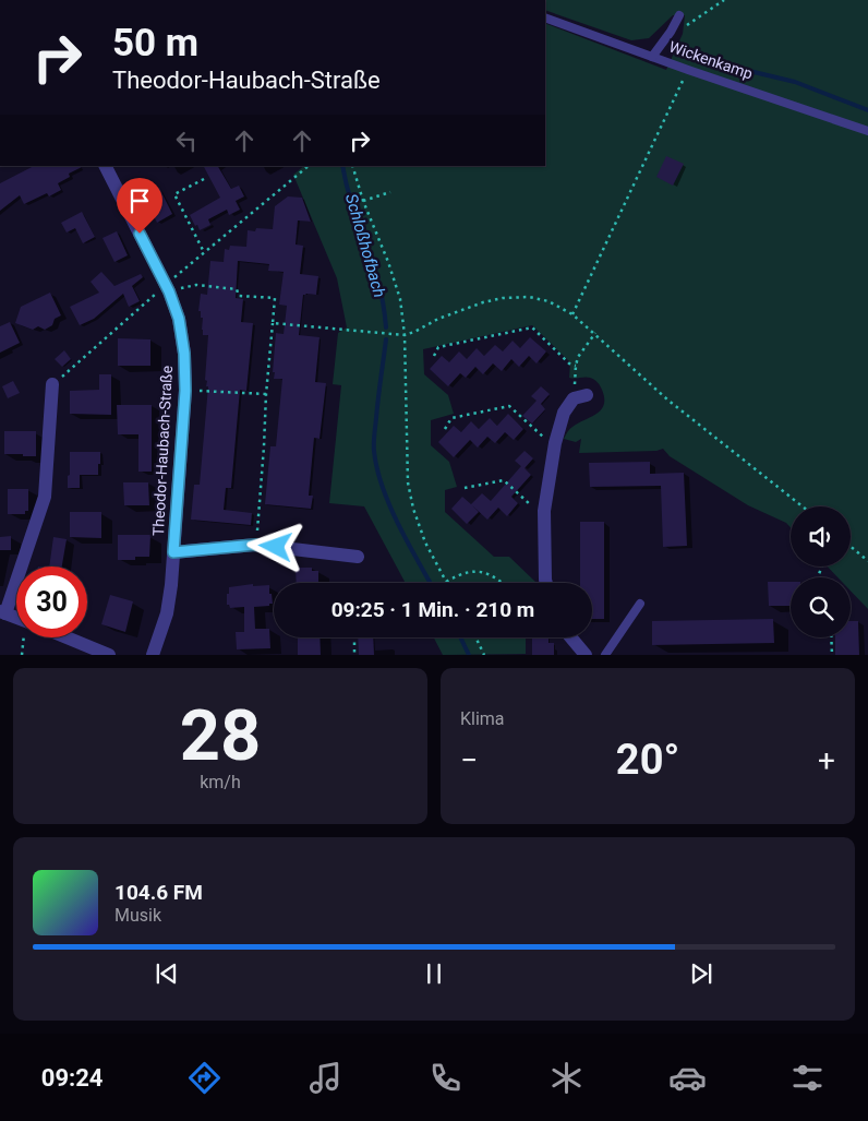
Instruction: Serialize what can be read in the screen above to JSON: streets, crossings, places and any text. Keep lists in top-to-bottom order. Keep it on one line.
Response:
{"streets":{"street":["Theodor-Haubach-Straße"],"lane":["Wickenkamp"]},"water":["Schloßhofbach"],"page":{"turn":["50 m","Theodor-Haubach-Straße"],"limit":"30","trip":"09:25 · 1 Min. · 210 m","tile":[["28","km/h"],"Klima"],"heat":["−","20°","+"],"song":["104.6 FM","Musik"],"tabs":"09:24"}}
